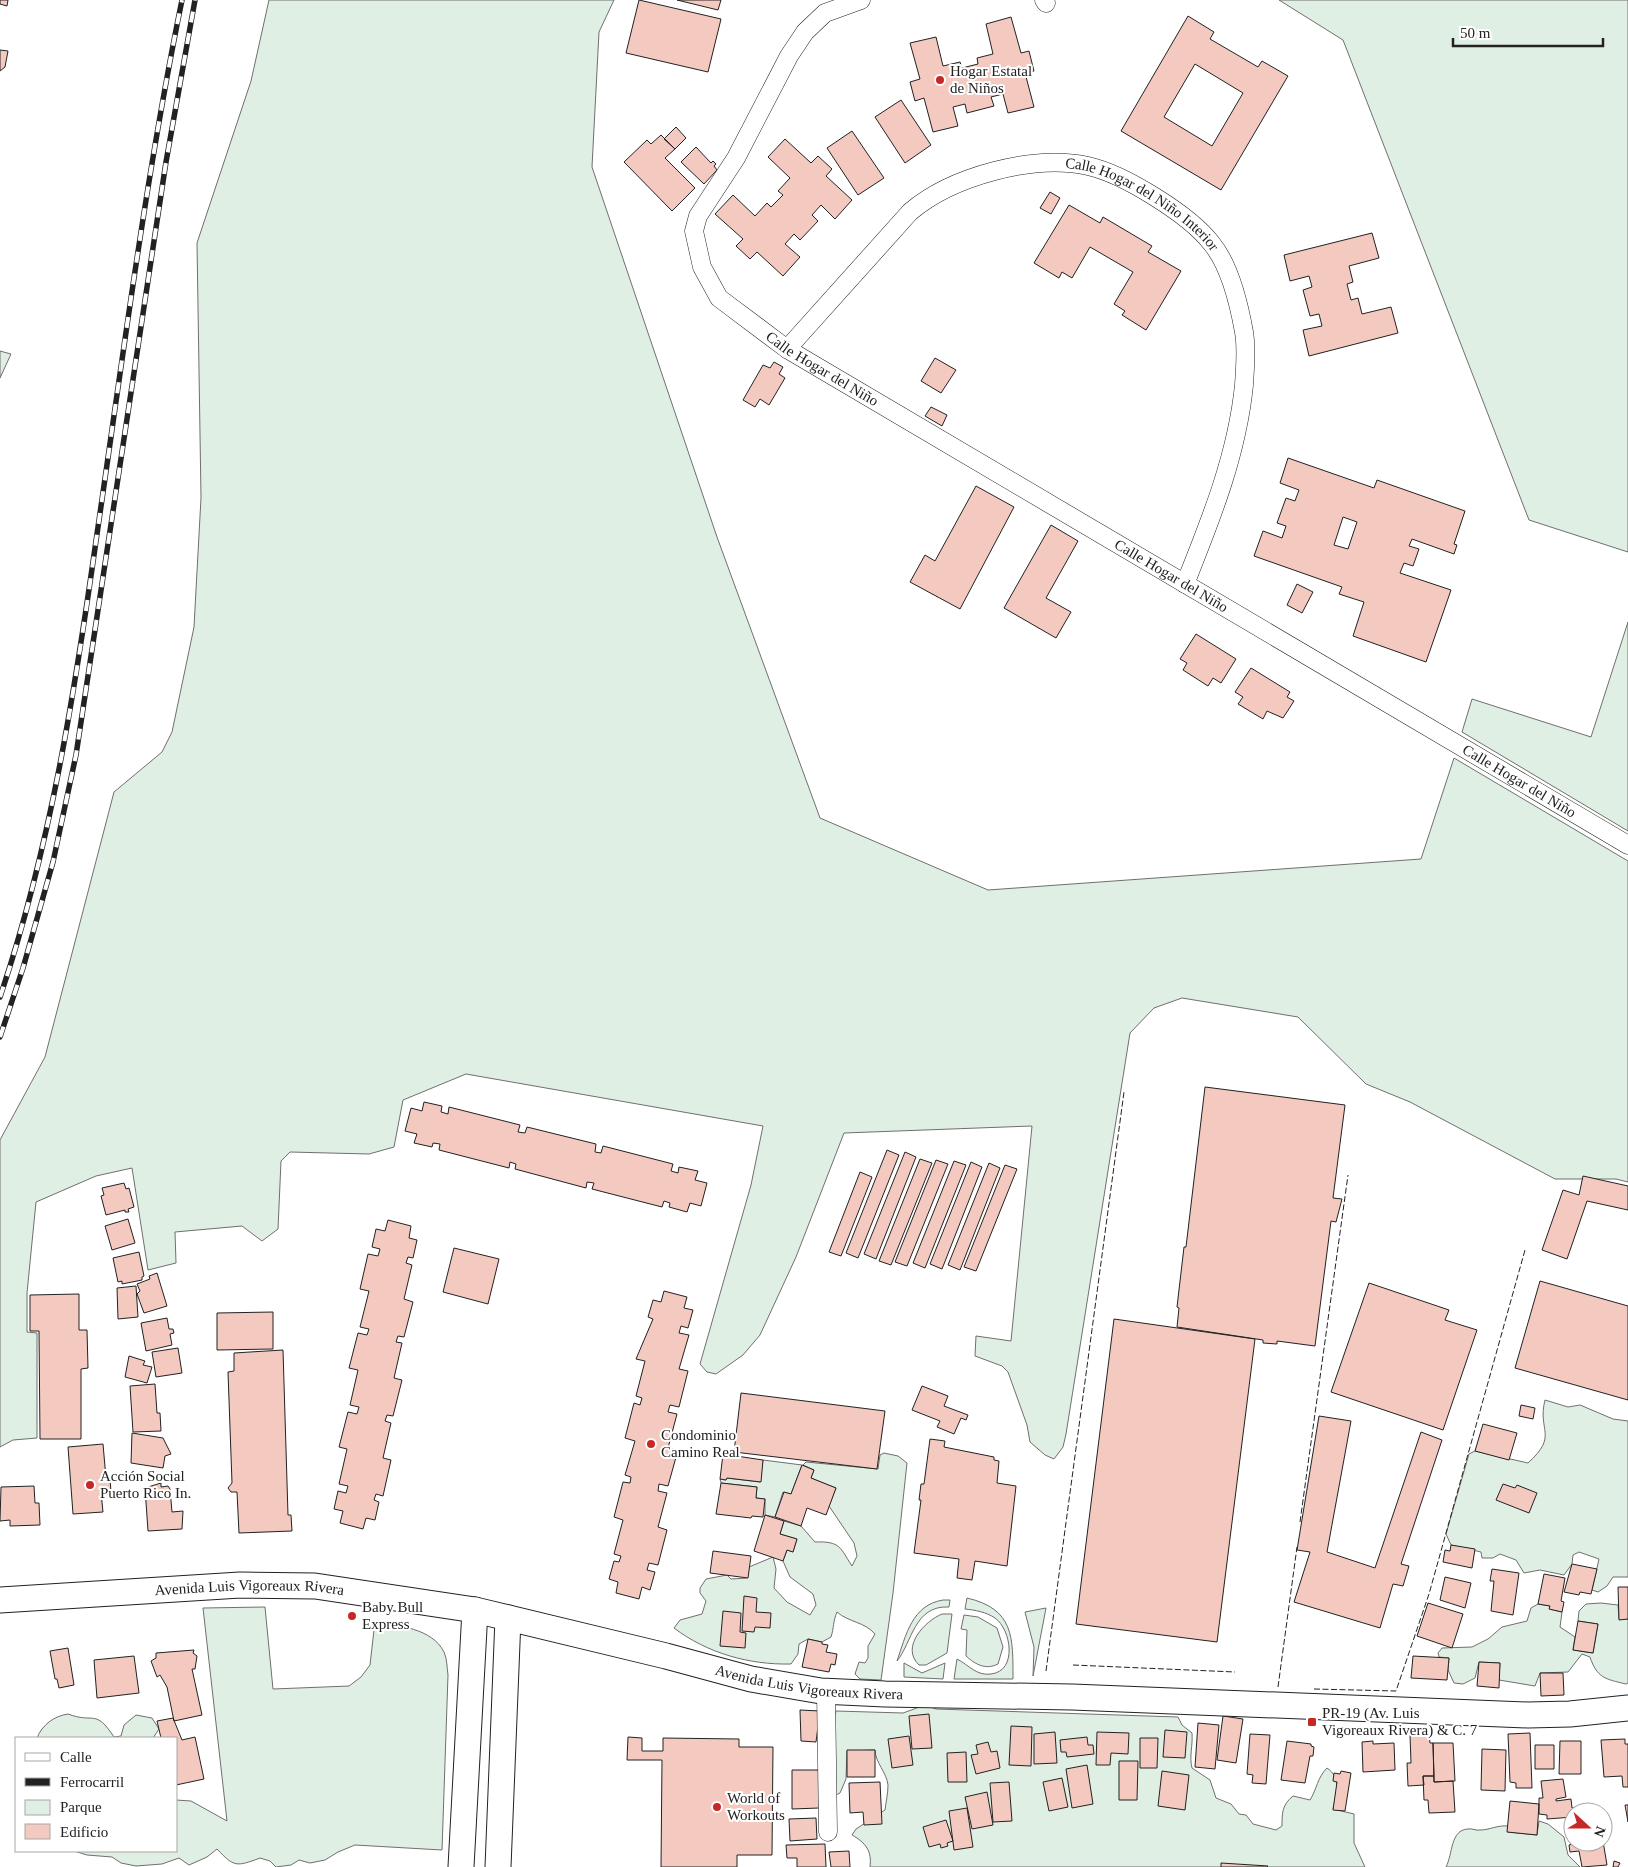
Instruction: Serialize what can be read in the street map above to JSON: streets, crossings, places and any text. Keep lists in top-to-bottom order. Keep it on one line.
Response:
{"streets":{"main road":["Avenida Luis Vigoreaux Rivera"],"street":["Calle Hogar del Niño Interior","Calle Hogar del Niño"]},"crossings":[["Calle Hogar del Niño Interior","Calle Hogar del Niño"]],"places":{"other":["Hogar Estatal de Niños","Condominio Camino Real","Acción Social Puerto Rico In.","Baby Bull Express","World of Workouts"],"transit":["PR-19 (Av. Luis Vigoreaux Rivera) & C. 7"]},"legend":["Calle","Ferrocarril","Parque","Edificio"],"scale_bar":"50 m","north":"right"}
